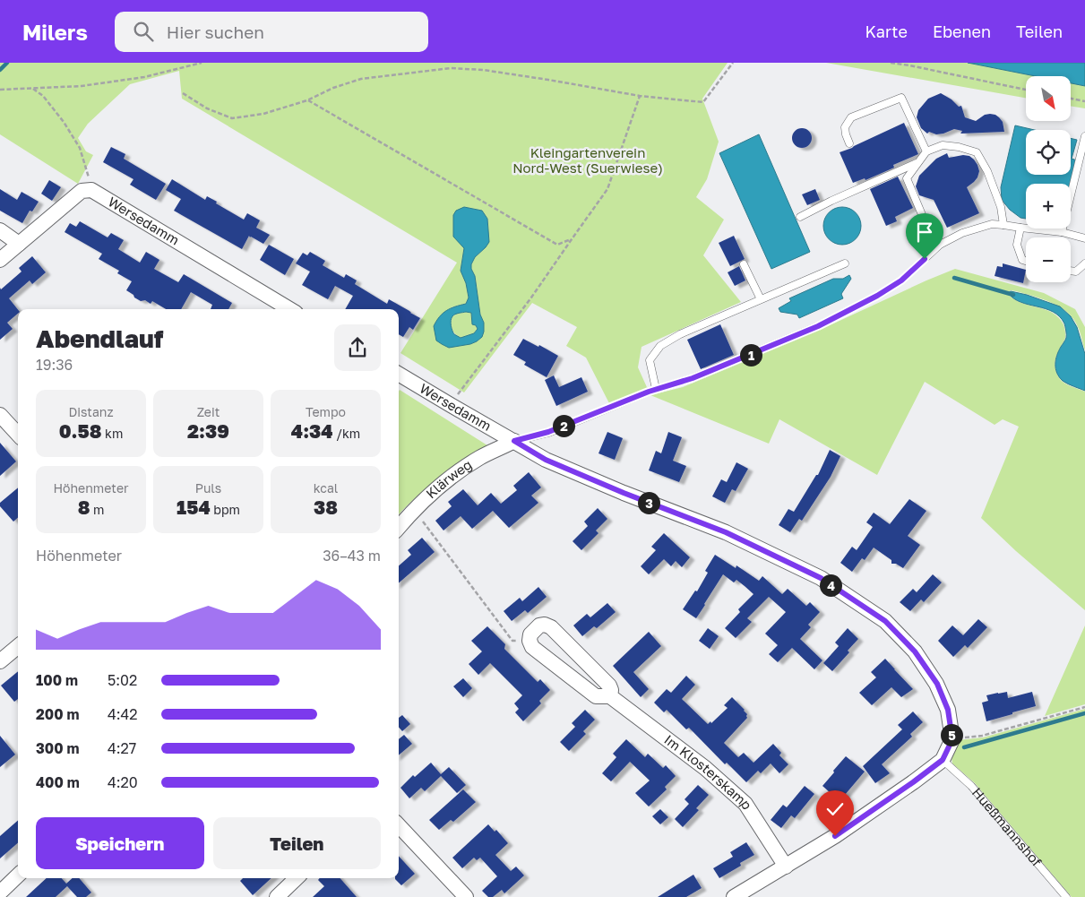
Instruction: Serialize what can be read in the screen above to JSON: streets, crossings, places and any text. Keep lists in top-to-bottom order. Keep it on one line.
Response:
{"streets":{"street":["Wersedamm","Klärweg","Im Klosterskamp"],"lane":["Hueßmannshof"]},"crossings":[["Wersedamm","Klärweg"]],"parks":["Kleingartenverein Nord-West (Suerwiese)"],"north":"bottom right","page":{"header":"Milers","search":"Hier suchen","nav":["Karte","Ebenen","Teilen"],"map_buttons":["+","−"],"heading":["Abendlauf","19:36"],"pins":["1","2","3","4","5"],"stats":[["Distanz","0.58 km"],["Zeit","2:39"],["Tempo","4:34 /km"],["Höhenmeter","8 m"],["Puls","154 bpm"],["kcal","38"]],"chart":["Höhenmeter","36–43 m"],"list":[{"name":"100 m","note":"5:02"},{"name":"200 m","note":"4:42"},{"name":"300 m","note":"4:27"},{"name":"400 m","note":"4:20"}],"buttons":["Speichern","Teilen"]}}
